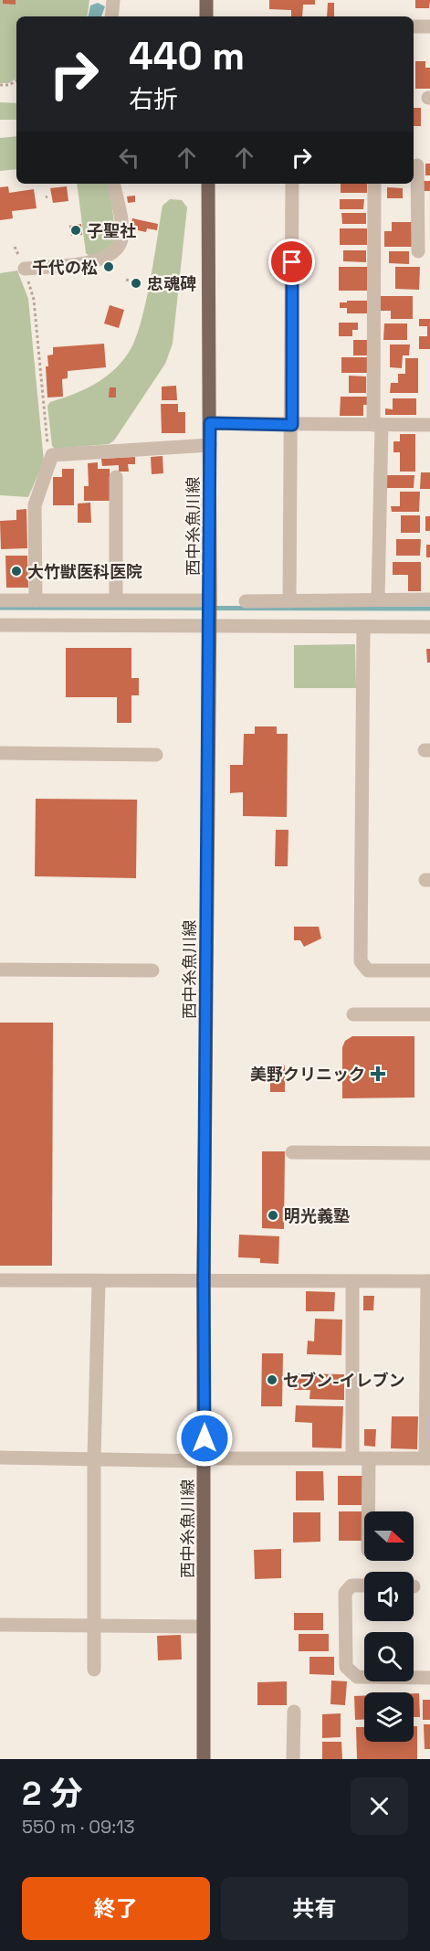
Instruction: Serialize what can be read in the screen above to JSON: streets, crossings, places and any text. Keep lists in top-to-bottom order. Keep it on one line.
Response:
{"streets":{"main road":["西中糸魚川線"]},"places":{"other":["子聖社","千代の松","忠魂碑","大竹獣医科医院","明光義塾","セブン-イレブン"],"health":["美野クリニック"]},"north":"right","page":{"turn":["440 m","右折"],"heading":["2 分","550 m · 09:13"],"buttons":["終了","共有"]}}
